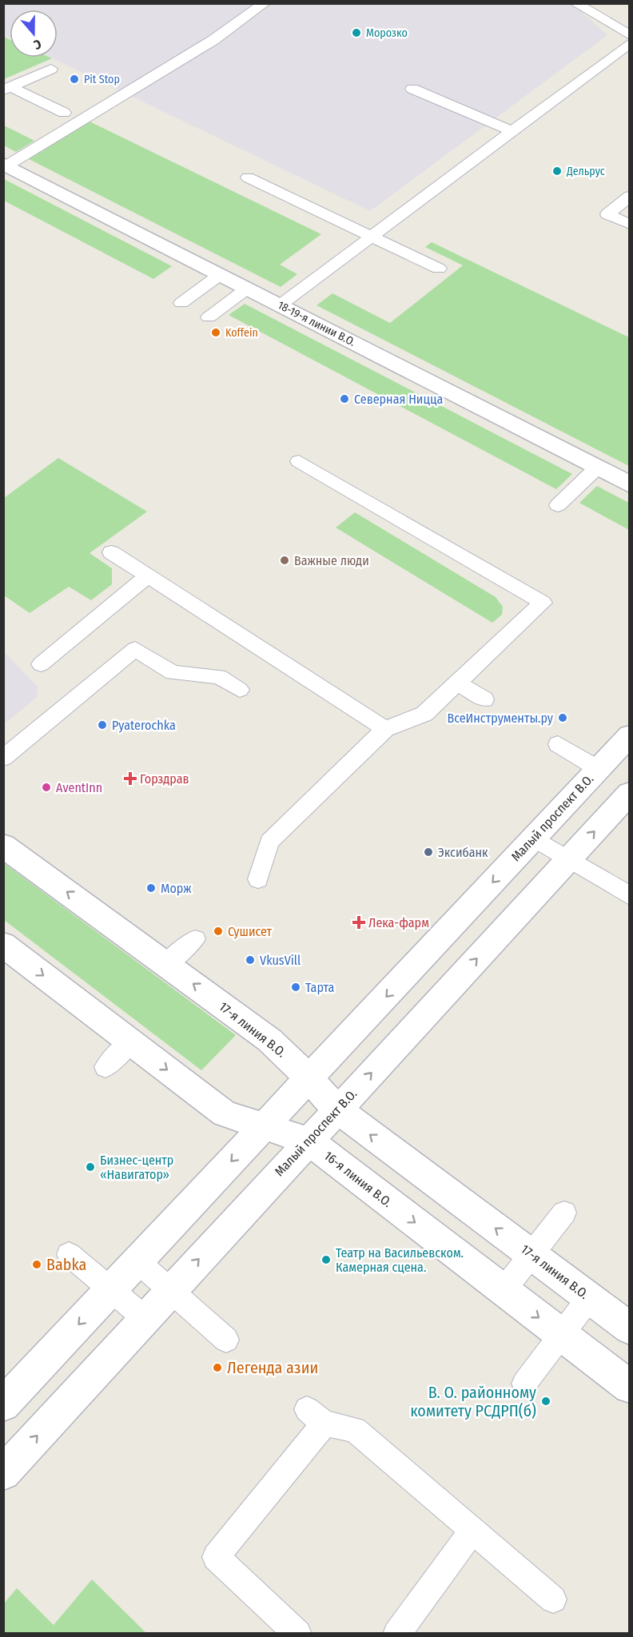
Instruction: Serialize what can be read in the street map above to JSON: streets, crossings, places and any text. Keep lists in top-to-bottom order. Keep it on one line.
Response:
{"streets":{"main road":["18-19-я линии В.О.","Малый проспект В.О.","17-я линия В.О.","16-я линия В.О."]},"crossings":[["Малый проспект В.О.","17-я линия В.О."],["Малый проспект В.О.","16-я линия В.О."]],"one_way":["17-я линия В.О.","16-я линия В.О."],"places":{"other":["Морозко","Pit Stop","Дельрус","Koffein","Северная Ницца","Важные люди","ВсеИнструменты.ру","Pyaterochka","AventInn","Эксибанк","Морж","Сушисет","VkusVill","Тарта","Бизнес-центр «Навигатор»","Театр на Васильевском. Камерная сцена.","Babka","Легенда азии","В. О. районному комитету РСДРП(б)"],"health":["Горздрав","Лека-фарм"]},"north":"bottom"}
